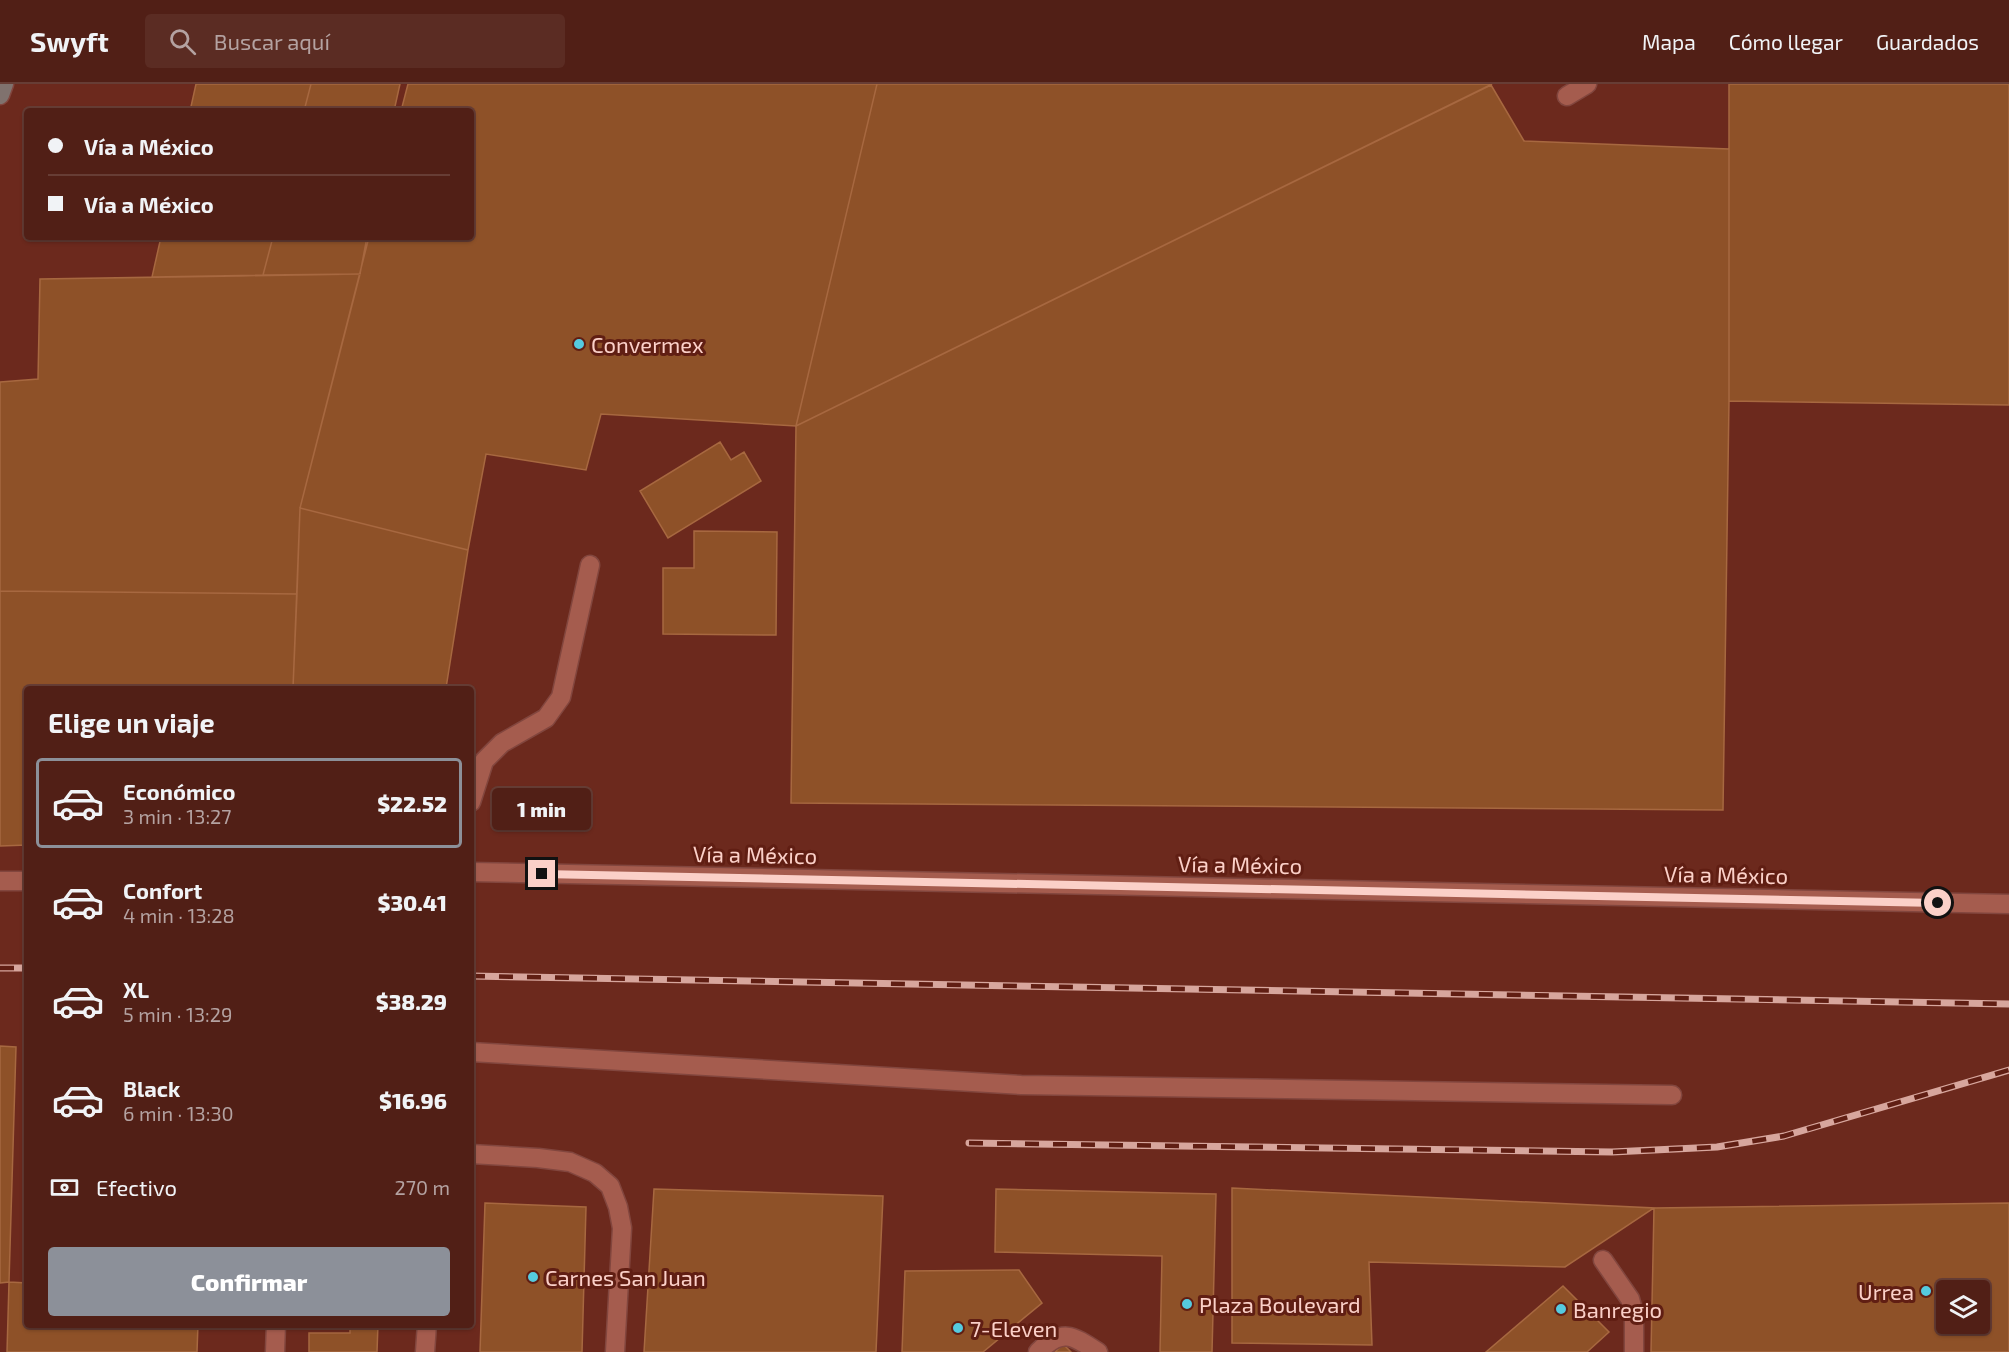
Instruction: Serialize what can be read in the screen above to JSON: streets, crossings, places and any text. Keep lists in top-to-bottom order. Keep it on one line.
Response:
{"streets":{"street":["Vía a México"]},"places":["Convermex","Carnes San Juan","Urrea","Plaza Boulevard","Banregio","7-Eleven"],"page":{"header":"Swyft","search":"Buscar aquí","nav":["Mapa","Cómo llegar","Guardados"],"banner":["Vía a México","Vía a México"],"heading":"Elige un viaje","list":[{"name":"Económico","note":"3 min · 13:27","value":"$22.52"},{"name":"Confort","note":"4 min · 13:28","value":"$30.41"},{"name":"XL","note":"5 min · 13:29","value":"$38.29"},{"name":"Black","note":"6 min · 13:30","value":"$16.96"}],"bubble":"1 min","pay":["Efectivo","270 m"],"buttons":"Confirmar"}}
